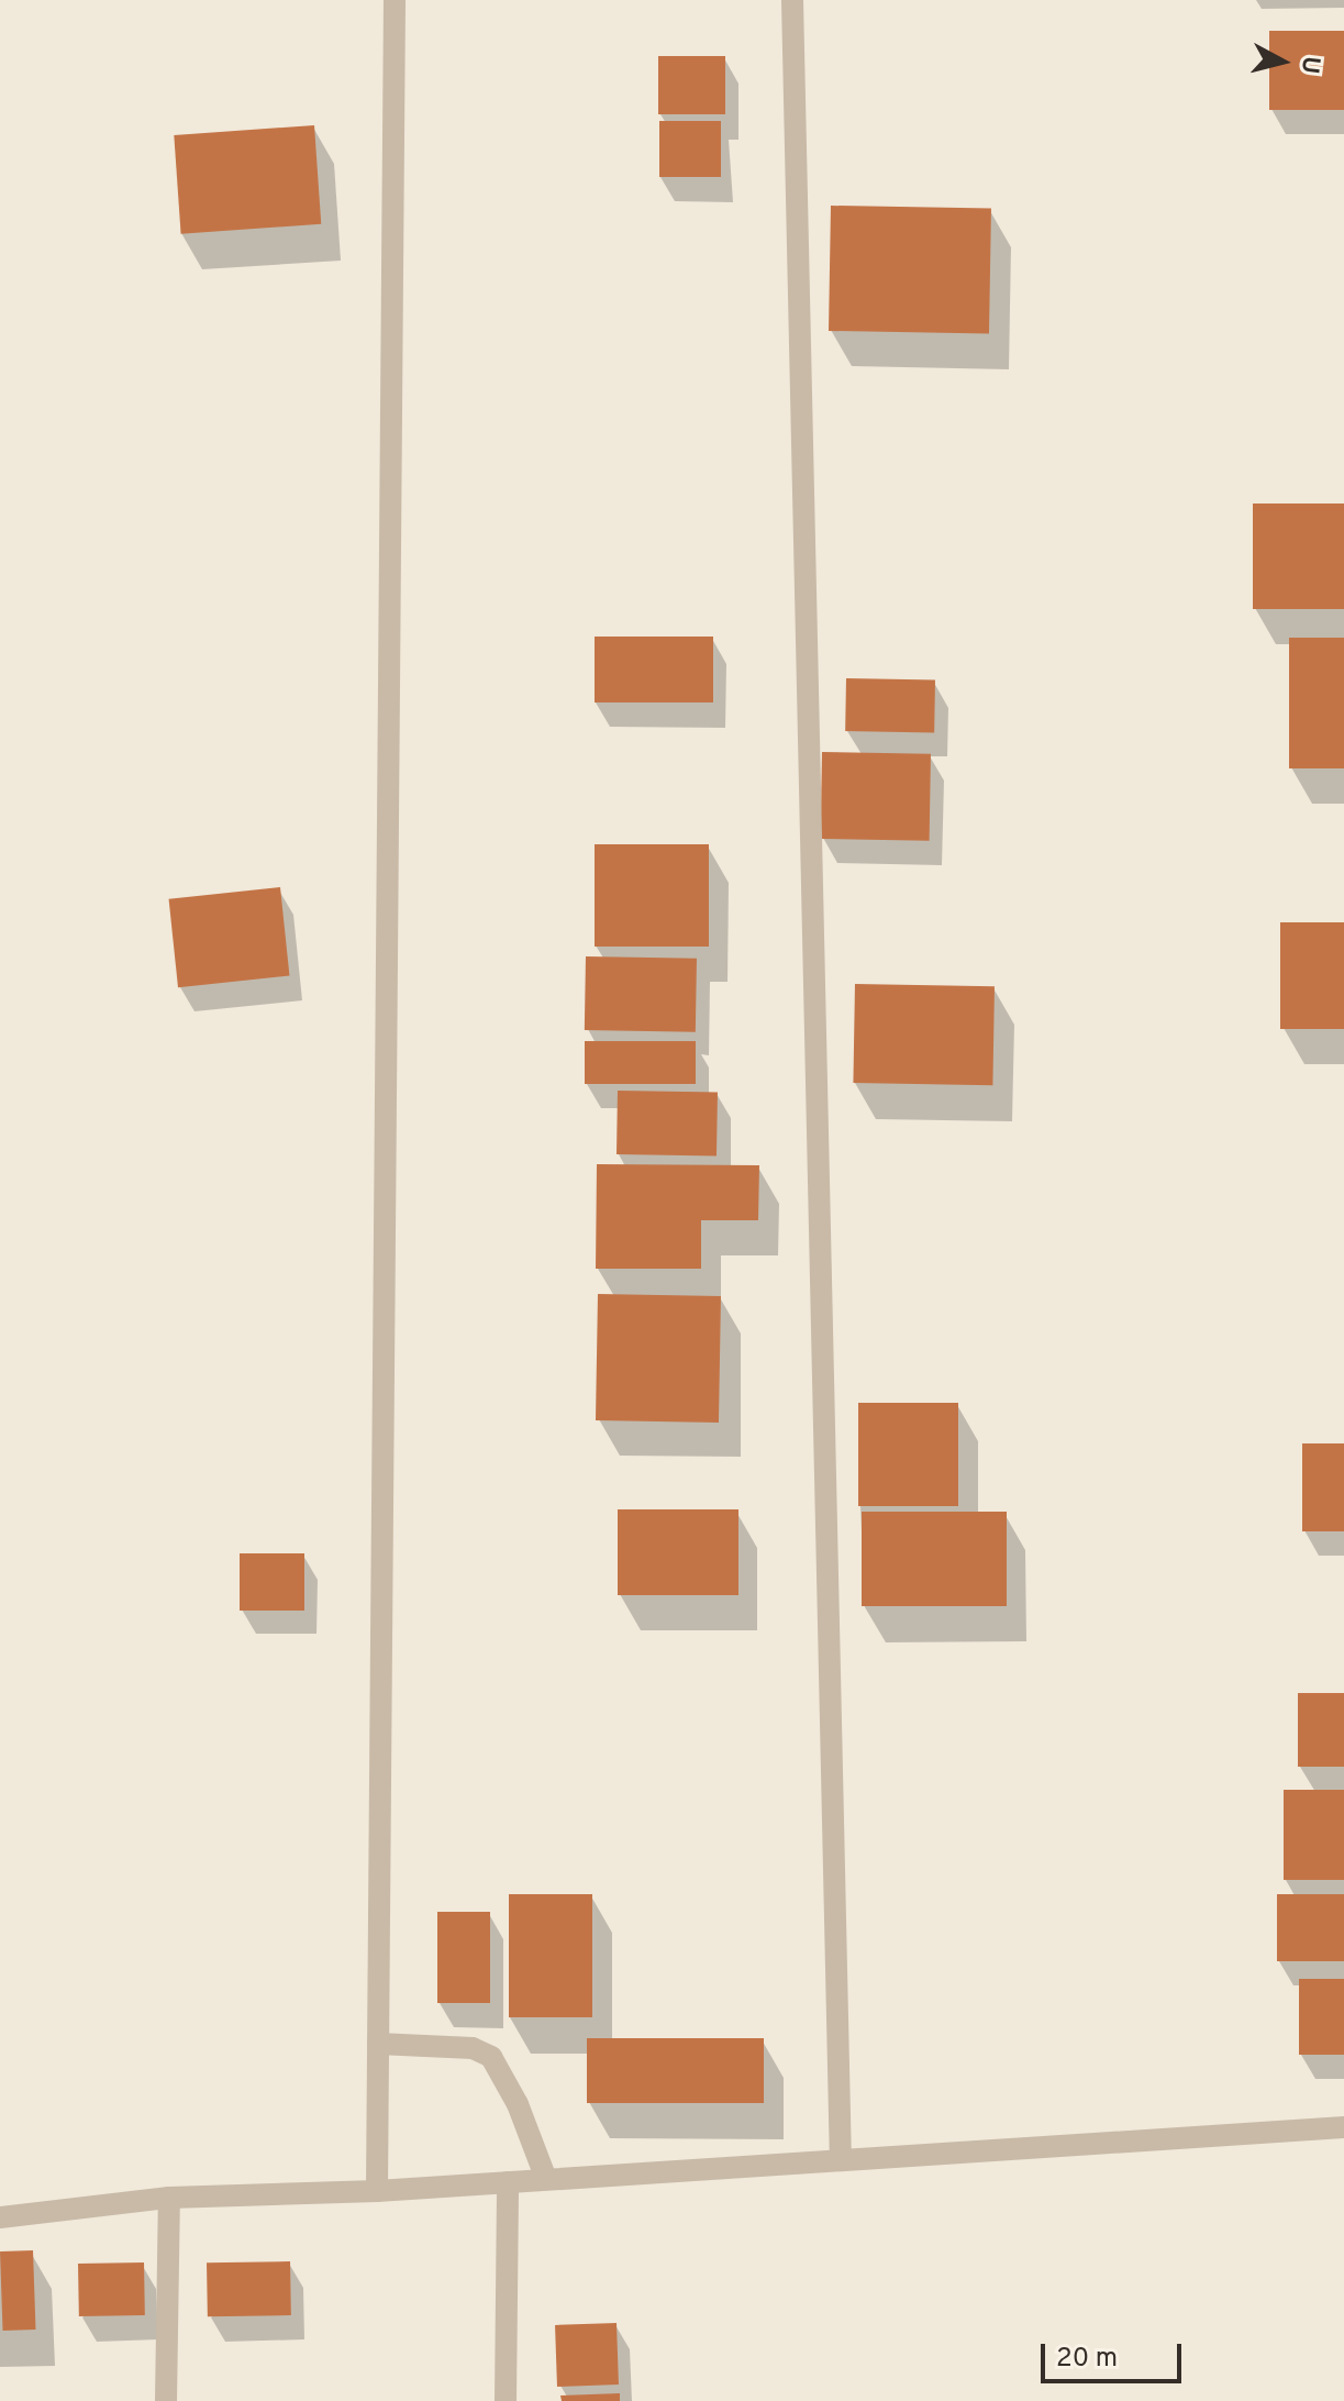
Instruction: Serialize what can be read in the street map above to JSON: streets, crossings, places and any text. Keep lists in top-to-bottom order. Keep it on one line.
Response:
{"scale_bar":"20 m","north":"right"}
